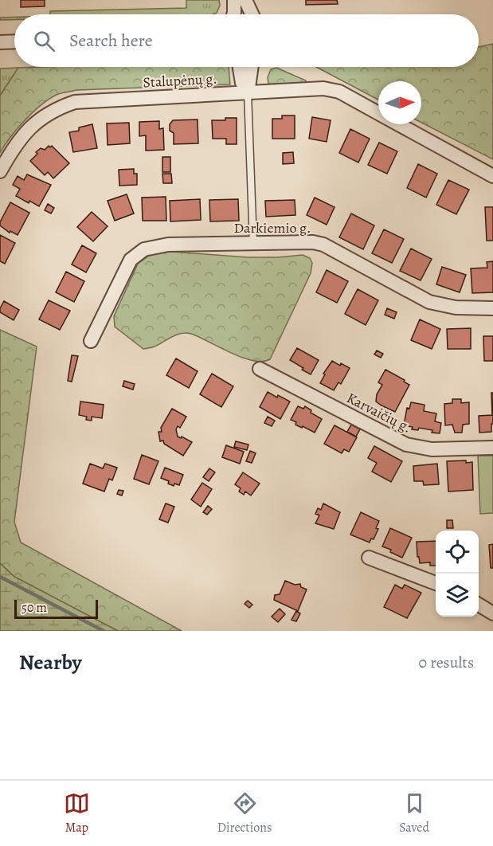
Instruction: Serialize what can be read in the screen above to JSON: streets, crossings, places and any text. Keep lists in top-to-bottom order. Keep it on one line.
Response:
{"streets":{"street":["Stalupėnų g.","Darkiemio g.","Karvaičių g."]},"scale_bar":"50 m","north":"right","page":{"search":"Search here","scale":"50 m","heading":["Nearby","0 results"],"nav":["Map","Directions","Saved"]}}
